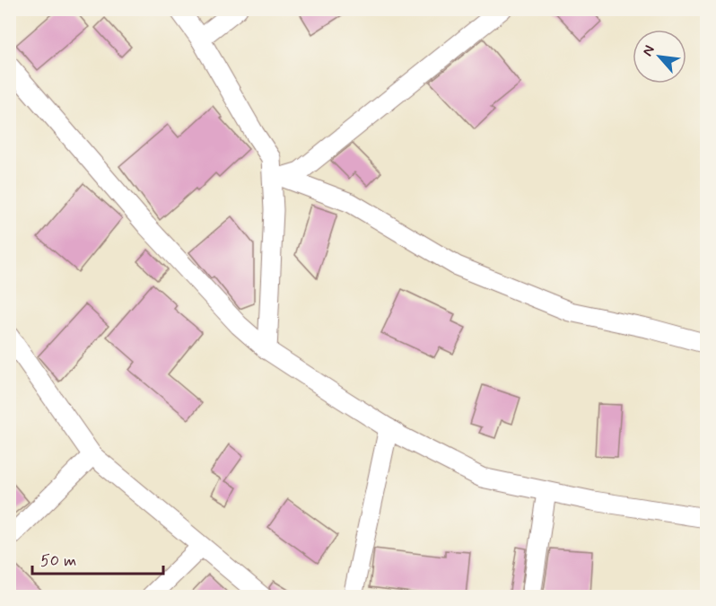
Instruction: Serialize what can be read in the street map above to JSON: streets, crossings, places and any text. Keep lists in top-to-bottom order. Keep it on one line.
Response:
{"scale_bar":"50 m","north":"top left"}
